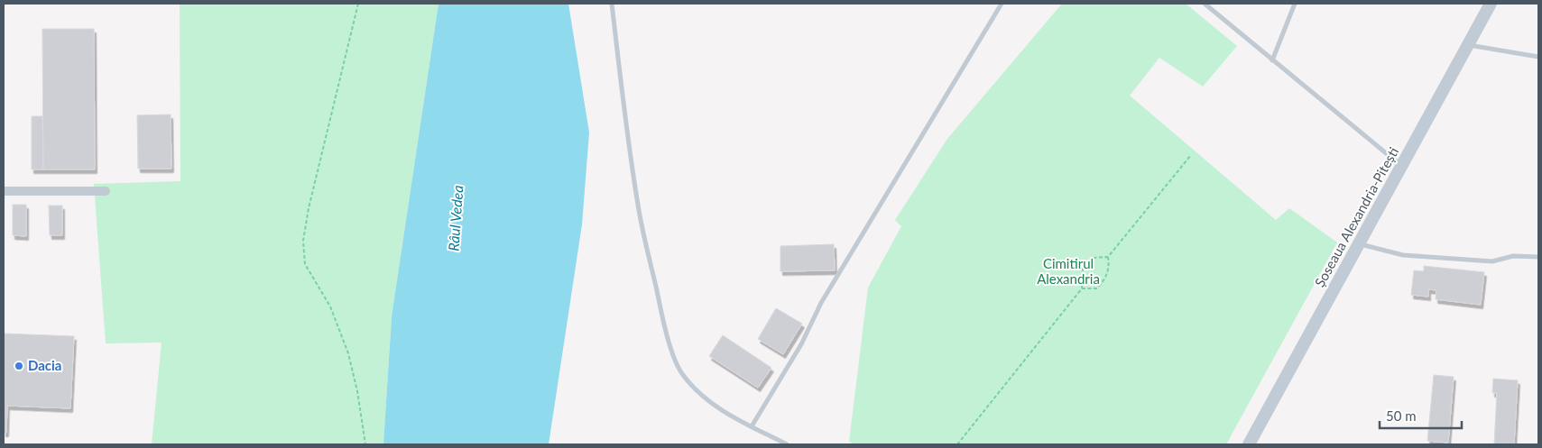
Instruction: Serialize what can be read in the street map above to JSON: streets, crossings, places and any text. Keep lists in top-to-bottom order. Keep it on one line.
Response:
{"streets":{"main road":["Șoseaua Alexandria-Pitești"]},"water":["Râul Vedea"],"parks":["Cimitirul Alexandria"],"places":["Dacia"],"scale_bar":"50 m"}
